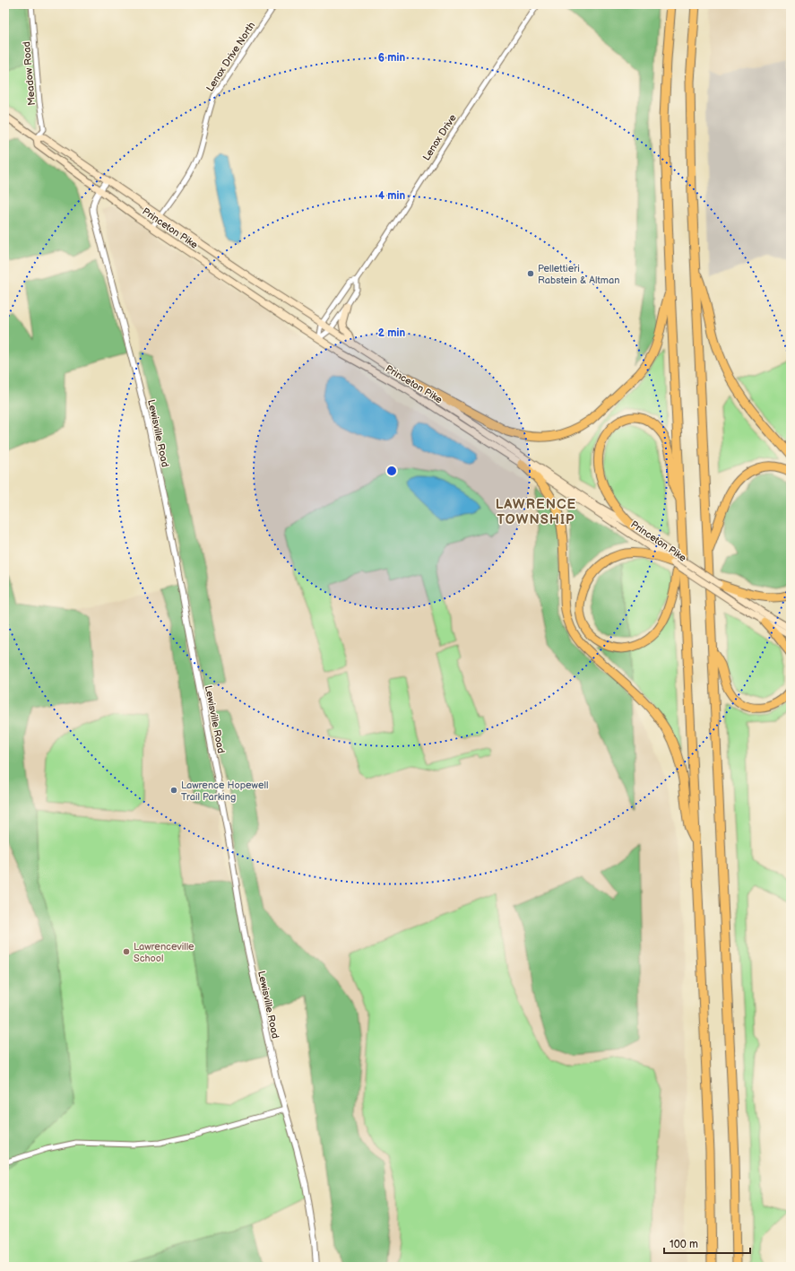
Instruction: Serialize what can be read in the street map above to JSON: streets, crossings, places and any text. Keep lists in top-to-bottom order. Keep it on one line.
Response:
{"streets":{"main road":["Princeton Pike"],"street":["Lenox Drive North","Meadow Road","Lenox Drive","Lewisville Road"]},"crossings":[["Lenox Drive North","Princeton Pike"],["Meadow Road","Princeton Pike"],["Lenox Drive","Princeton Pike"],["Princeton Pike","Lewisville Road"]],"districts":["LAWRENCE TOWNSHIP"],"places":["Pellettieri Rabstein & Altman","Lawrence Hopewell Trail Parking","Lawrenceville School"],"scale_bar":"100 m","rings":["6 min","4 min","2 min"]}
